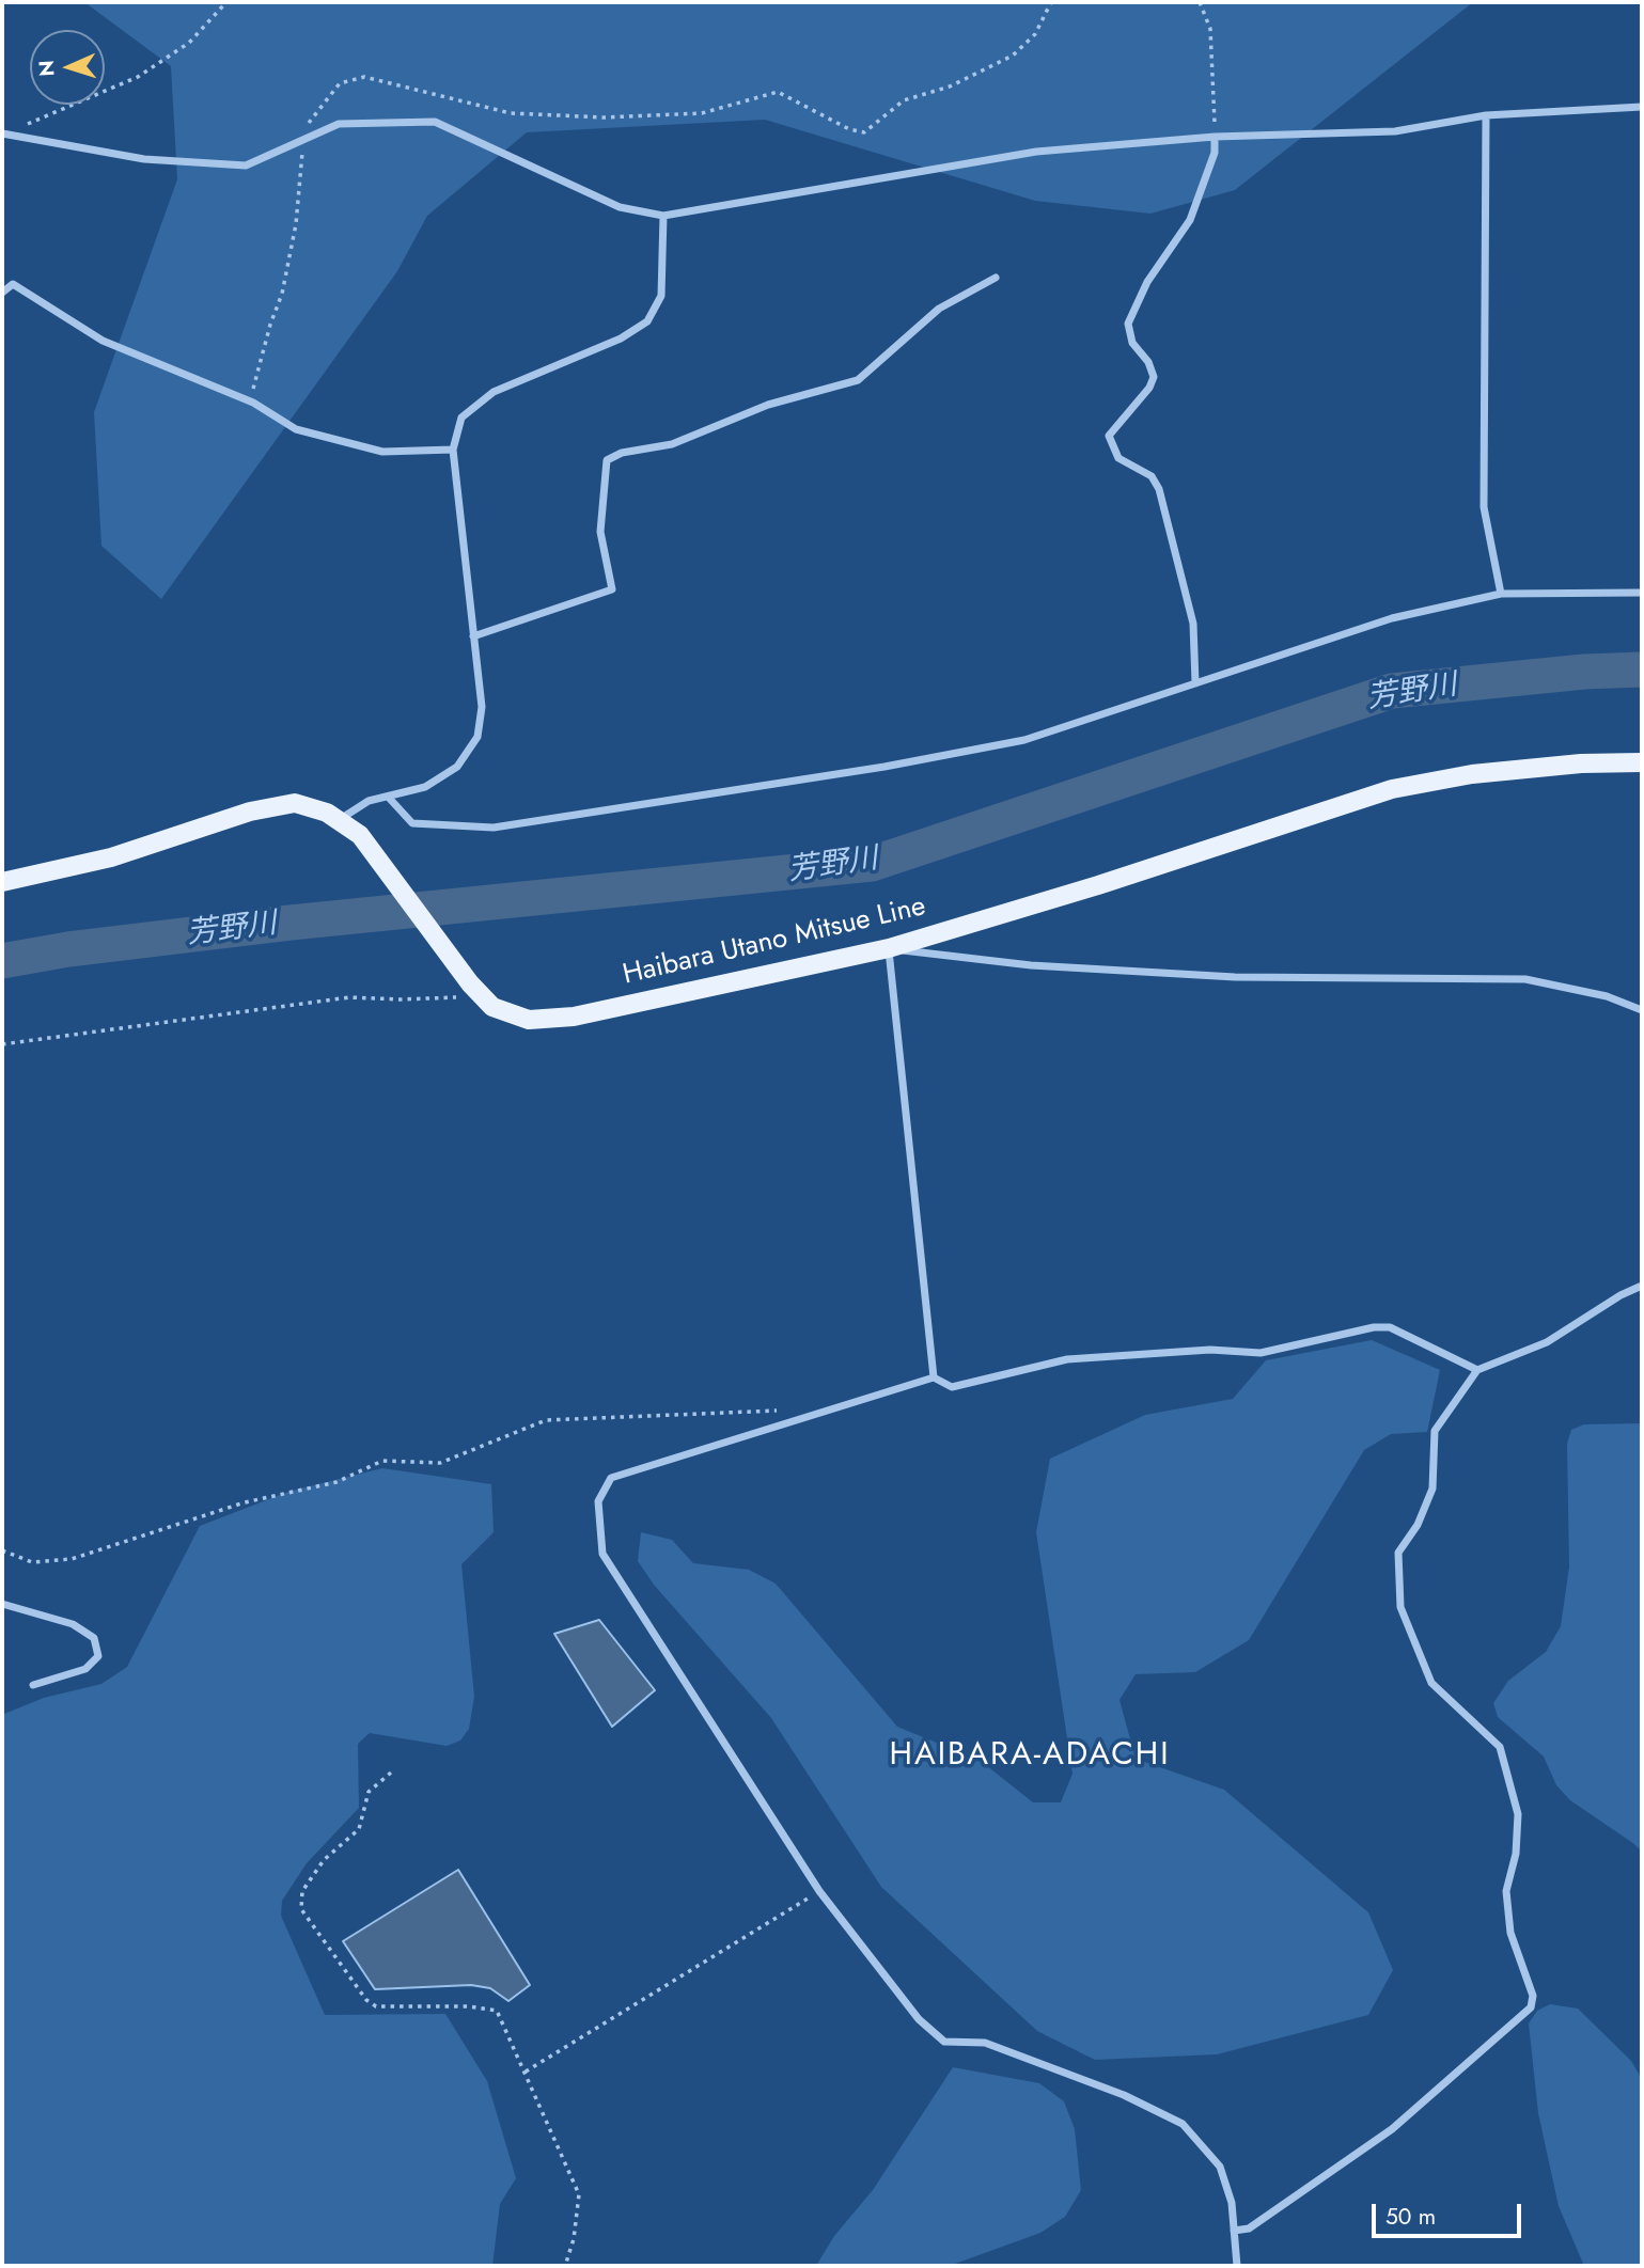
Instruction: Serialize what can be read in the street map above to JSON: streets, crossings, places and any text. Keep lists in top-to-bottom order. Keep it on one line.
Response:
{"streets":{"main road":["Haibara Utano Mitsue Line"]},"districts":["HAIBARA-ADACHI"],"water":["芳野川"],"scale_bar":"50 m","north":"left"}
